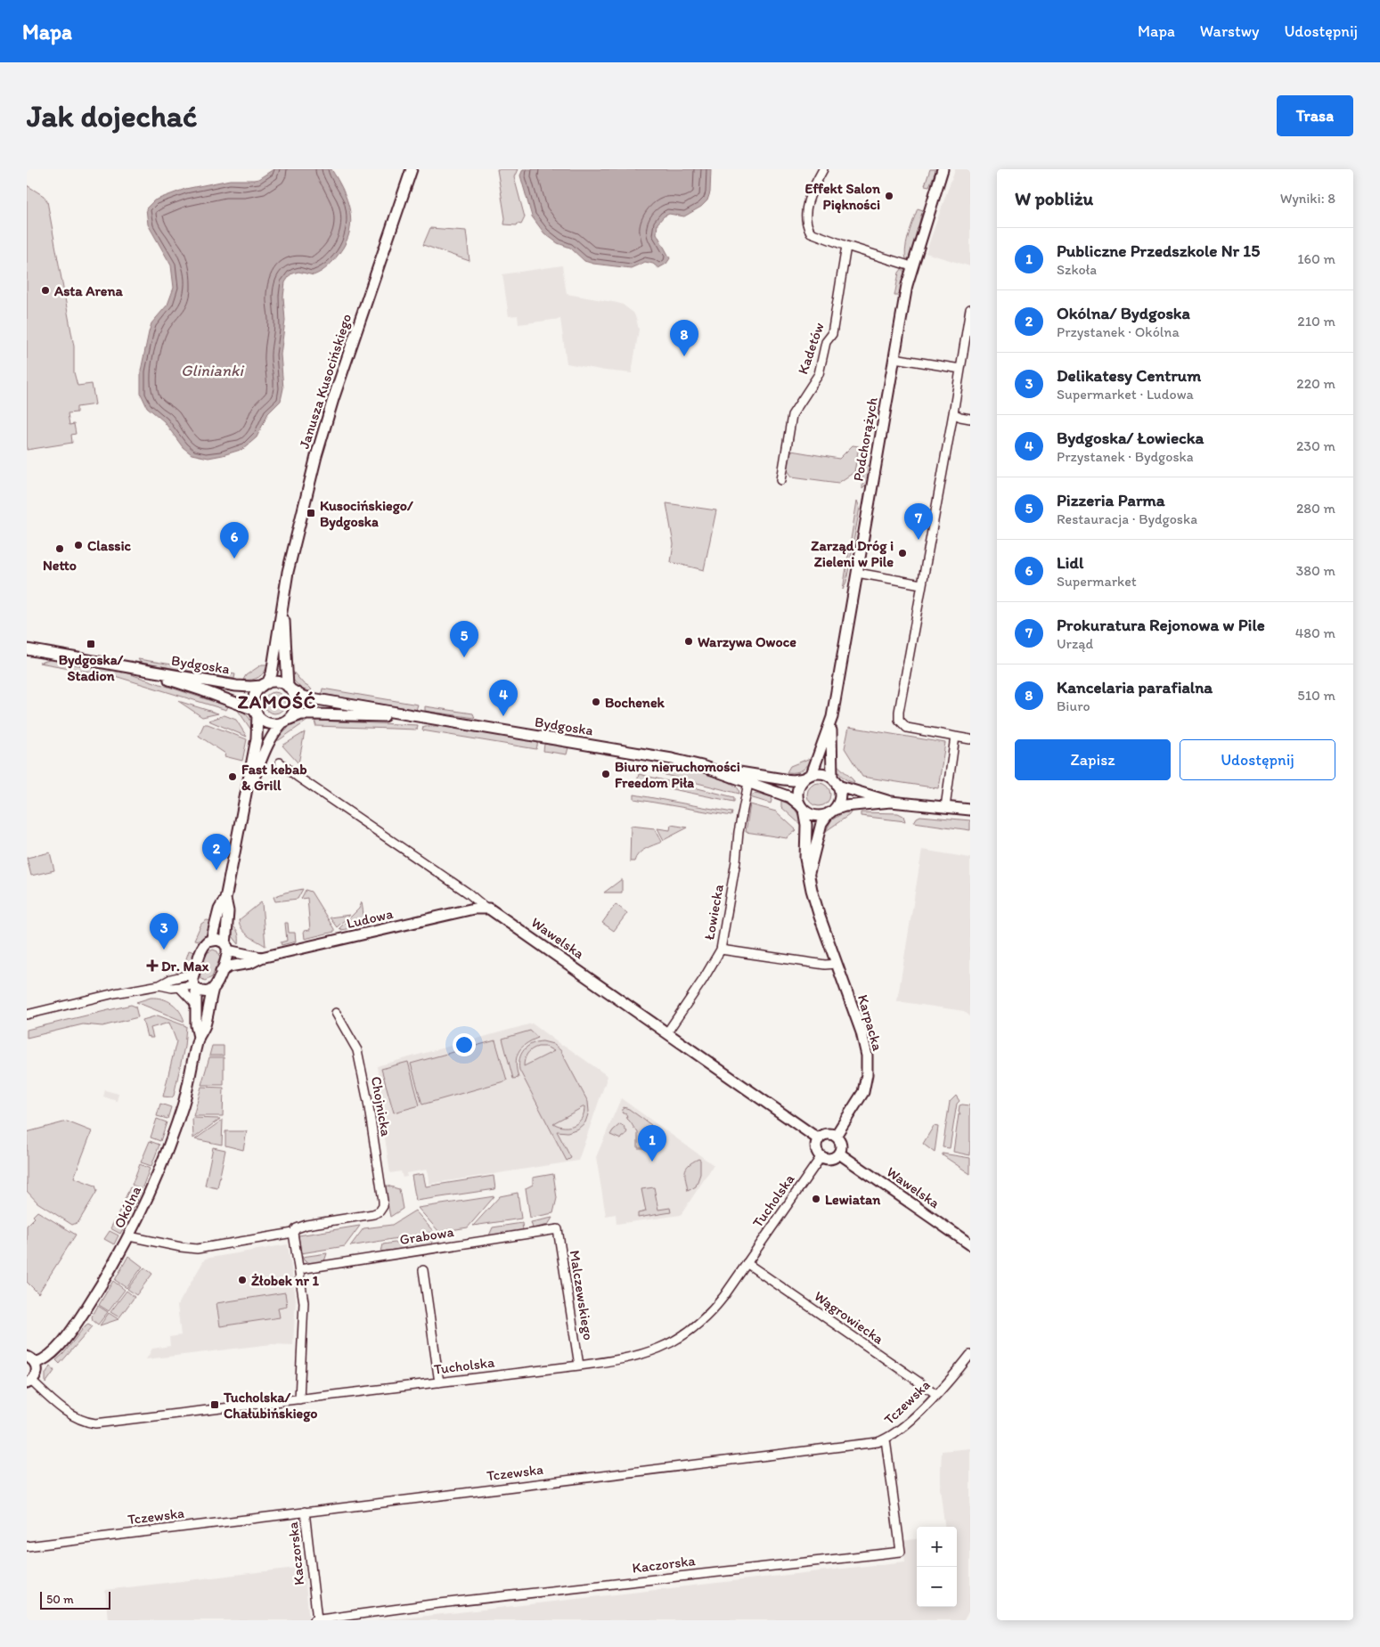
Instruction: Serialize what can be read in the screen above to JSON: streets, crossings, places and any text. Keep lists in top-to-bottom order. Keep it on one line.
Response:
{"streets":{"street":["Kadetów","Janusza Kusocińskiego","Podchorążych","Bydgoska","Łowiecka","Ludowa","Wawelska","Karpacka","Chojnicka","Tucholska","Okólna","Grabowa","Malczewskiego","Wągrowiecka","Tczewska","Kaczorska"]},"crossings":[["Janusza Kusocińskiego","Bydgoska"],["Podchorążych","Bydgoska"],["Podchorążych","Karpacka"],["Bydgoska","Łowiecka"],["Bydgoska","Karpacka"],["Łowiecka","Wawelska"],["Ludowa","Wawelska"],["Ludowa","Okólna"],["Wawelska","Karpacka"],["Wawelska","Tucholska"],["Karpacka","Tucholska"],["Tucholska","Malczewskiego"],["Tucholska","Wągrowiecka"],["Grabowa","Malczewskiego"],["Wągrowiecka","Tczewska"],["Tczewska","Kaczorska"]],"districts":["ZAMOŚĆ"],"water":["Glinianki"],"places":{"other":["Effekt Salon Piękności","Asta Arena","Classic","Netto","Zarząd Dróg i Zieleni w Pile","Warzywa Owoce","Bochenek","Biuro nieruchomości Freedom Piła","Fast kebab & Grill","Lewiatan","Żłobek nr 1"],"transit":["Kusocińskiego/ Bydgoska","Bydgoska/ Stadion","Tucholska/ Chałubińskiego"],"health":["Dr. Max"]},"scale_bar":"50 m","page":{"header":"Mapa","nav":["Mapa","Warstwy","Udostępnij"],"buttons":["Trasa",["Zapisz","Udostępnij"]],"title":"Jak dojechać","heading":["W pobliżu","Wyniki: 8"],"list":[{"mark":"1","name":"Publiczne Przedszkole Nr 15","note":"Szkoła","value":"160 m"},{"mark":"2","name":"Okólna/ Bydgoska","note":"Przystanek · Okólna","value":"210 m"},{"mark":"3","name":"Delikatesy Centrum","note":"Supermarket · Ludowa","value":"220 m"},{"mark":"4","name":"Bydgoska/ Łowiecka","note":"Przystanek · Bydgoska","value":"230 m"},{"mark":"5","name":"Pizzeria Parma","note":"Restauracja · Bydgoska","value":"280 m"},{"mark":"6","name":"Lidl","note":"Supermarket","value":"380 m"},{"mark":"7","name":"Prokuratura Rejonowa w Pile","note":"Urząd","value":"480 m"},{"mark":"8","name":"Kancelaria parafialna","note":"Biuro","value":"510 m"}],"pins":["8","7","6","5","4","2","3","1"],"map_buttons":["+","−"],"scale":"50 m"}}
